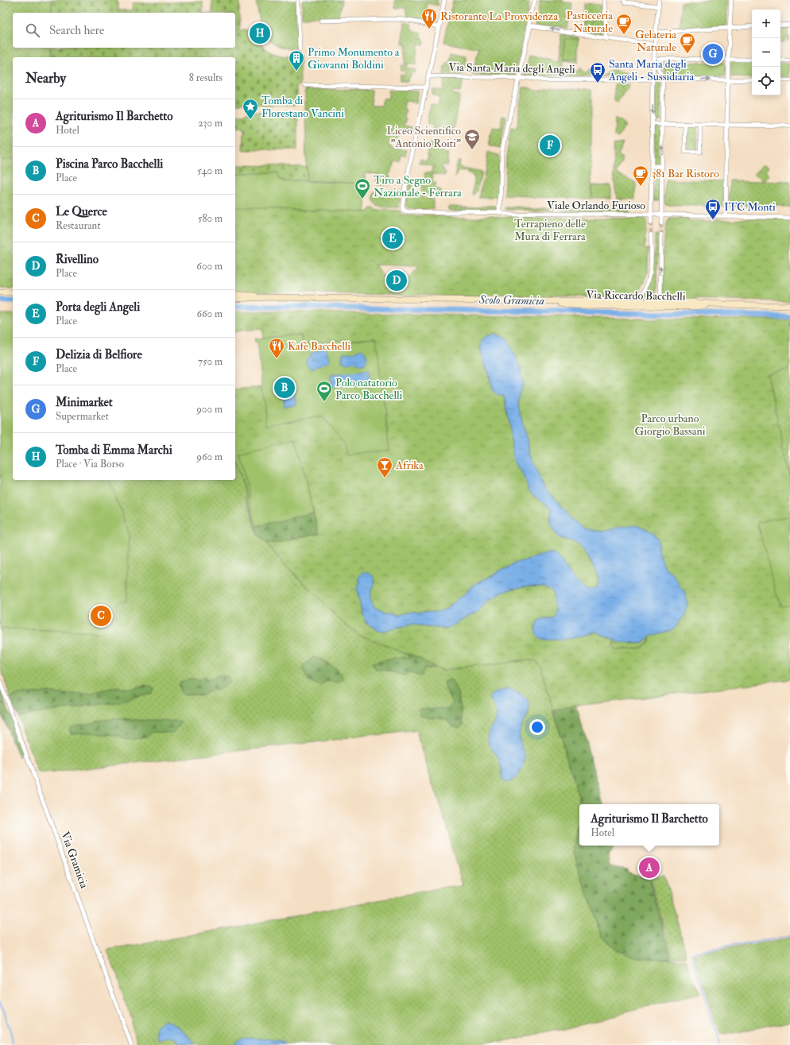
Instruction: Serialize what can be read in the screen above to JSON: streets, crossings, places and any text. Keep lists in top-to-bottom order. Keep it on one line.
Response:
{"streets":{"main road":["Via Riccardo Bacchelli"],"street":["Via Santa Maria degli Angeli","Viale Orlando Furioso","Via Gramicia"]},"water":["Scolo Gramicia"],"parks":["Terrapieno delle Mura di Ferrara","Parco urbano Giorgio Bassani"],"places":{"restaurant":["Ristorante La Provvidenza","Kafè Bacchelli"],"cafe":["Pasticceria Naturale","Gelateria Naturale","381 Bar Ristoro"],"building":["Primo Monumento a Giovanni Boldini"],"bus stop":["Santa Maria degli Angeli - Sussidiaria","ITC Monti"],"place":["Tomba di Florestano Vancini"],"school or university":["Liceo Scientifico \"Antonio Roiti\""],"sports":["Tiro a Segno Nazionale - Ferrara","Polo natatorio Parco Bacchelli"],"bar":["Afrika"]},"page":{"map_buttons":["+","−"],"search":"Search here","pins":["H","G","F","E","D","B","C","A"],"heading":["Nearby","8 results"],"list":[{"mark":"A","name":"Agriturismo Il Barchetto","note":"Hotel","value":"230 m"},{"mark":"B","name":"Piscina Parco Bacchelli","note":"Place","value":"540 m"},{"mark":"C","name":"Le Querce","note":"Restaurant","value":"580 m"},{"mark":"D","name":"Rivellino","note":"Place","value":"600 m"},{"mark":"E","name":"Porta degli Angeli","note":"Place","value":"660 m"},{"mark":"F","name":"Delizia di Belfiore","note":"Place","value":"750 m"},{"mark":"G","name":"Minimarket","note":"Supermarket","value":"900 m"},{"mark":"H","name":"Tomba di Emma Marchi","note":"Place · Via Borso","value":"960 m"}],"popup":["Agriturismo Il Barchetto","Hotel"]}}
